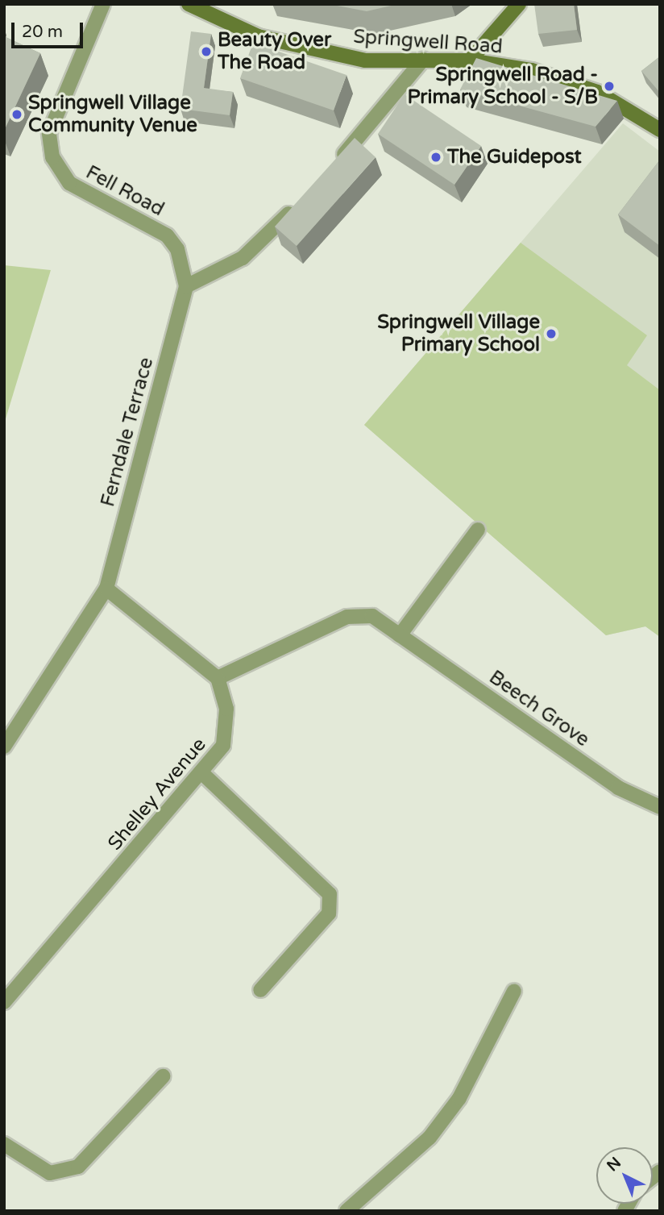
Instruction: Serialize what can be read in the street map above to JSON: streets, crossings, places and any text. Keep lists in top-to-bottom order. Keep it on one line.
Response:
{"streets":{"main road":["Springwell Road"],"street":["Fell Road","Ferndale Terrace","Beech Grove","Shelley Avenue"]},"crossings":[["Fell Road","Ferndale Terrace"],["Beech Grove","Shelley Avenue"]],"places":["Beauty Over The Road","Springwell Road - Primary School - S/B","Springwell Village Community Venue","The Guidepost","Springwell Village Primary School"],"scale_bar":"20 m","north":"top left"}
